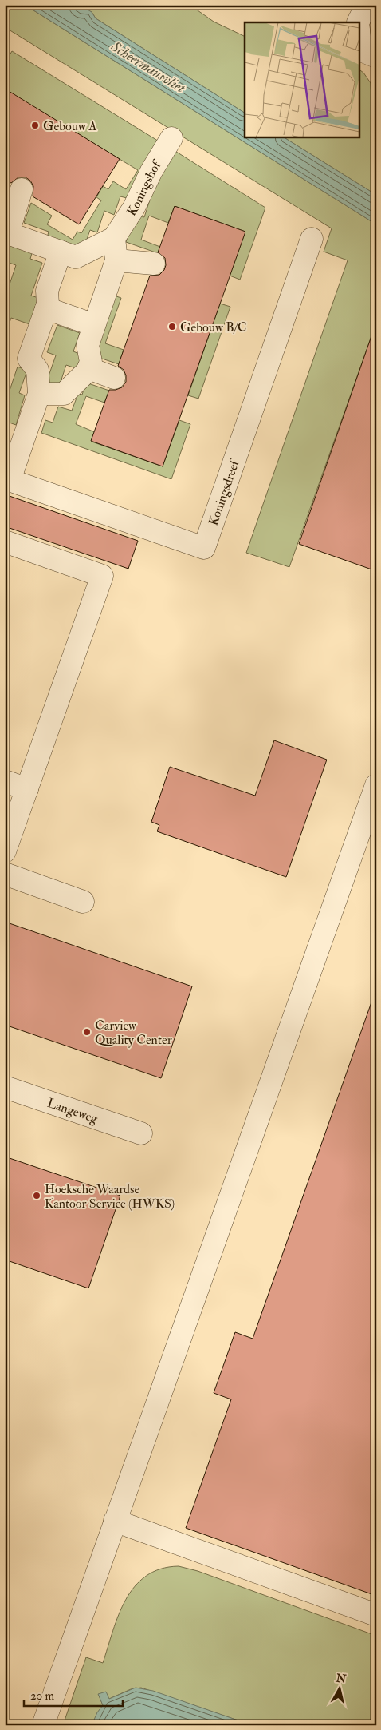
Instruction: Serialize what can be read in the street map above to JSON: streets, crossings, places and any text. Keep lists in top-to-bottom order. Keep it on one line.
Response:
{"streets":{"street":["Koningshof","Koningsdreef","Langeweg"]},"water":["Scheermansvliet"],"places":["Gebouw A","Gebouw B/C","Carview Quality Center","Hoeksche Waardse Kantoor Service (HWKS)"],"scale_bar":"20 m","north":"top"}
